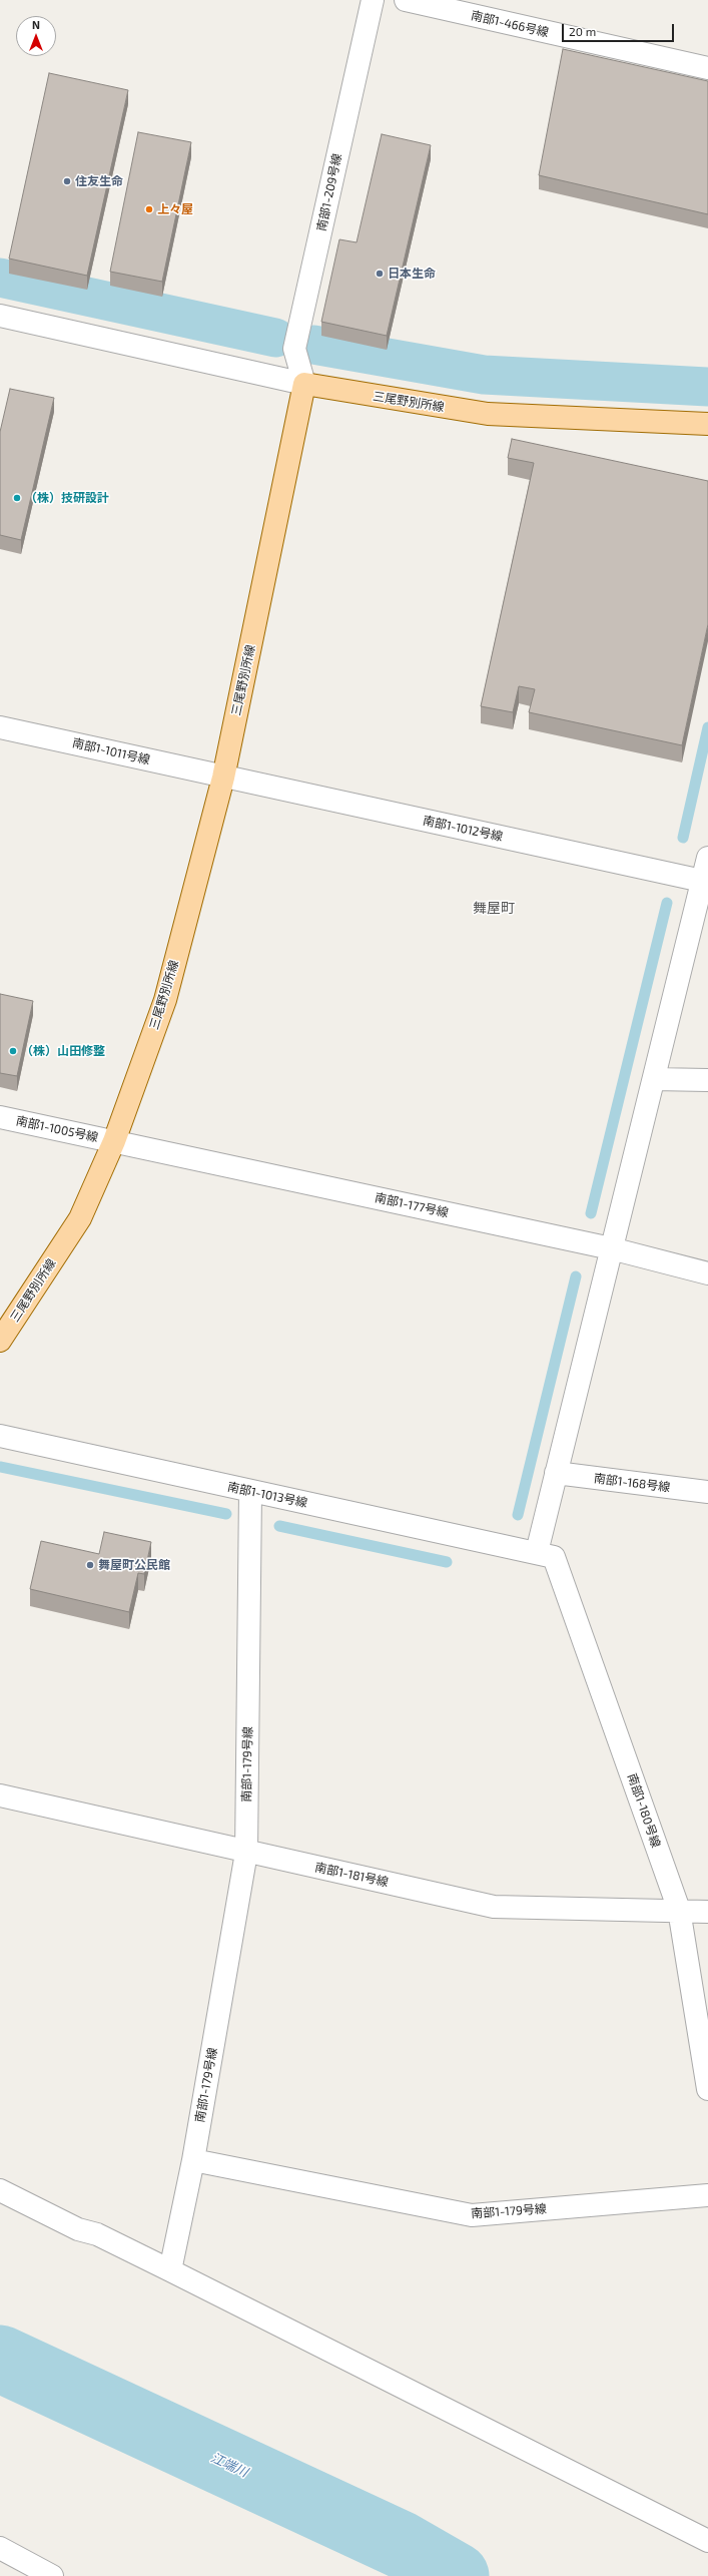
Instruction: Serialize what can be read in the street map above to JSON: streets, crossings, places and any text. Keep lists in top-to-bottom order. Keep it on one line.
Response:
{"streets":{"main road":["三尾野別所線"],"street":["南部1-466号線","南部1-209号線","南部1-1011号線","南部1-1012号線","南部1-1005号線","南部1-177号線","南部1-168号線","南部1-1013号線","南部1-179号線","南部1-180号線","南部1-181号線"]},"crossings":[["南部1-209号線","三尾野別所線"],["三尾野別所線","南部1-1011号線"],["三尾野別所線","南部1-1012号線"],["三尾野別所線","南部1-1005号線"],["三尾野別所線","南部1-177号線"],["南部1-1011号線","南部1-1012号線"],["南部1-1005号線","南部1-177号線"],["南部1-1013号線","南部1-179号線"],["南部1-1013号線","南部1-180号線"],["南部1-179号線","南部1-181号線"],["南部1-180号線","南部1-181号線"]],"districts":["舞屋町"],"water":["江端川"],"places":["住友生命","上々屋","日本生命","（株）技研設計","（株）山田修整","舞屋町公民館"],"scale_bar":"20 m","north":"top"}
